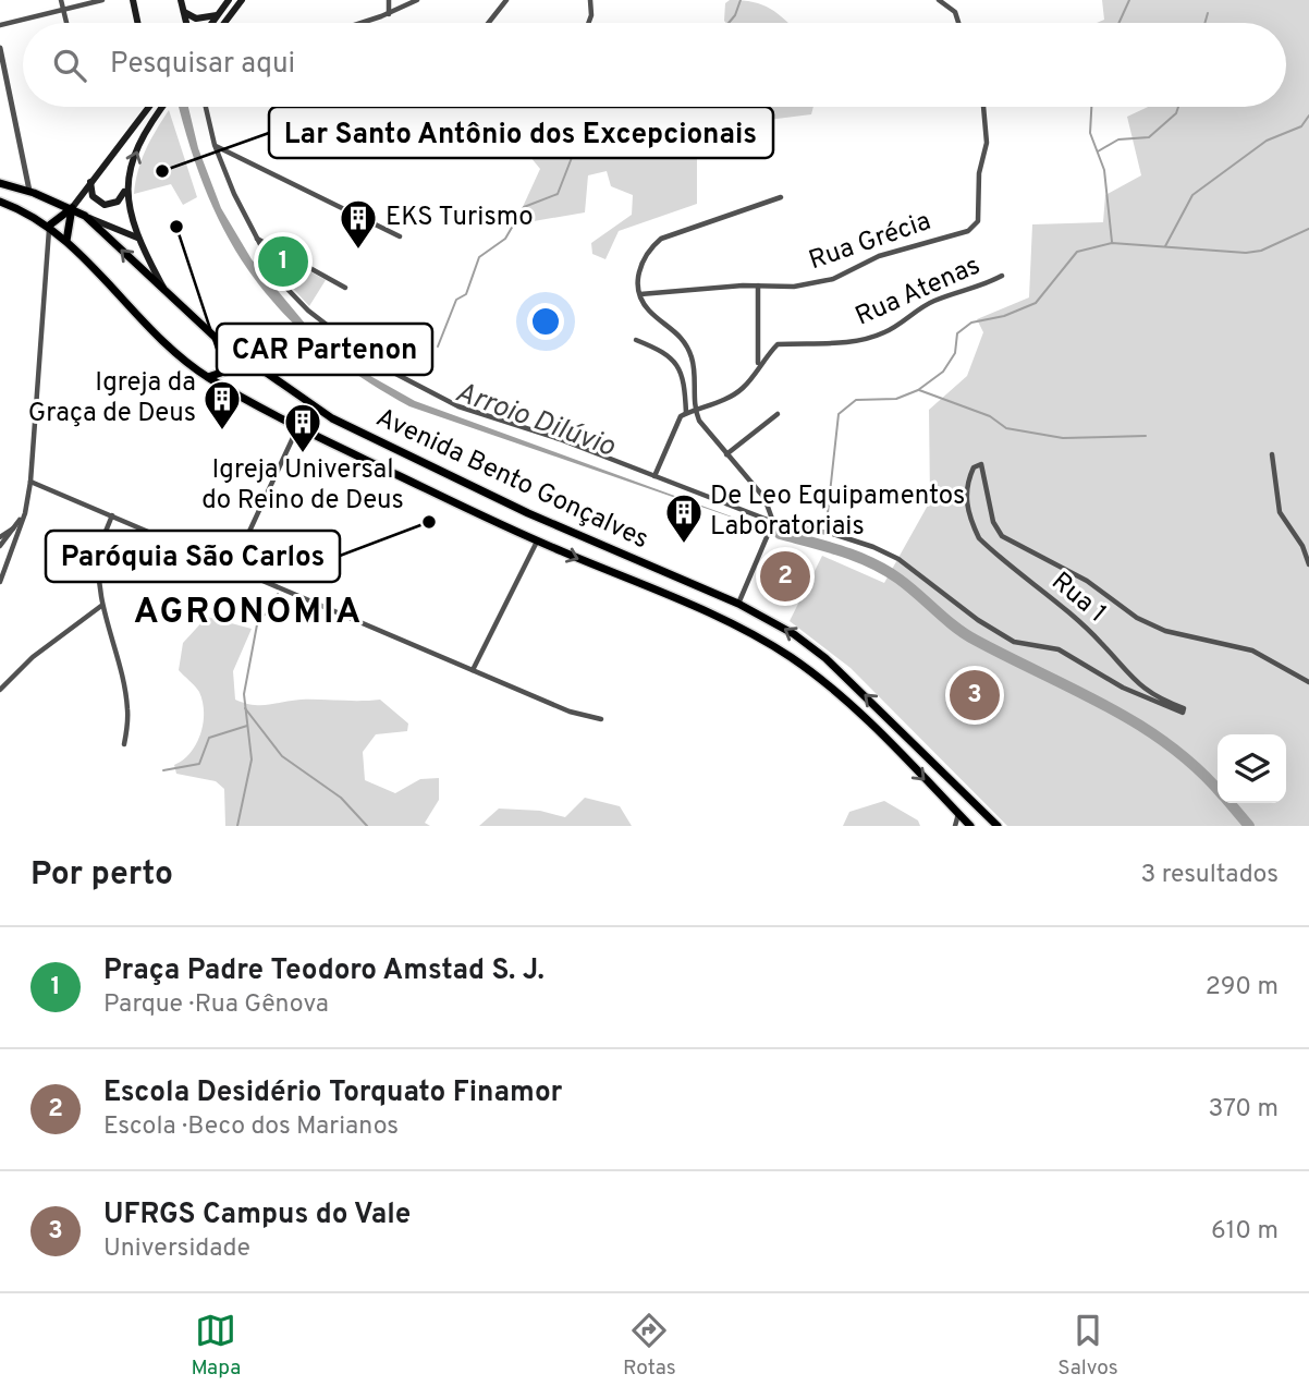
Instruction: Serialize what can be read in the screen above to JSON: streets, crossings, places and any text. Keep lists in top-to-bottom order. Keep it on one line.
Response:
{"streets":{"main road":["Avenida Bento Gonçalves"],"street":["Rua Grécia","Rua Atenas","Rua 1"]},"districts":["AGRONOMIA"],"water":["Arroio Dilúvio"],"places":{"other":["Lar Santo Antônio dos Excepcionais","CAR Partenon","Paróquia São Carlos"],"building":["EKS Turismo","Igreja da Graça de Deus","Igreja Universal do Reino de Deus","De Leo Equipamentos Laboratoriais"]},"page":{"search":"Pesquisar aqui","pins":["1","2","3"],"heading":["Por perto","3 resultados"],"list":[{"mark":"1","name":"Praça Padre Teodoro Amstad S. J.","note":"Parque · Rua Gênova","value":"290 m"},{"mark":"2","name":"Escola Desidério Torquato Finamor","note":"Escola · Beco dos Marianos","value":"370 m"},{"mark":"3","name":"UFRGS Campus do Vale","note":"Universidade","value":"610 m"}],"nav":["Mapa","Rotas","Salvos"]}}
